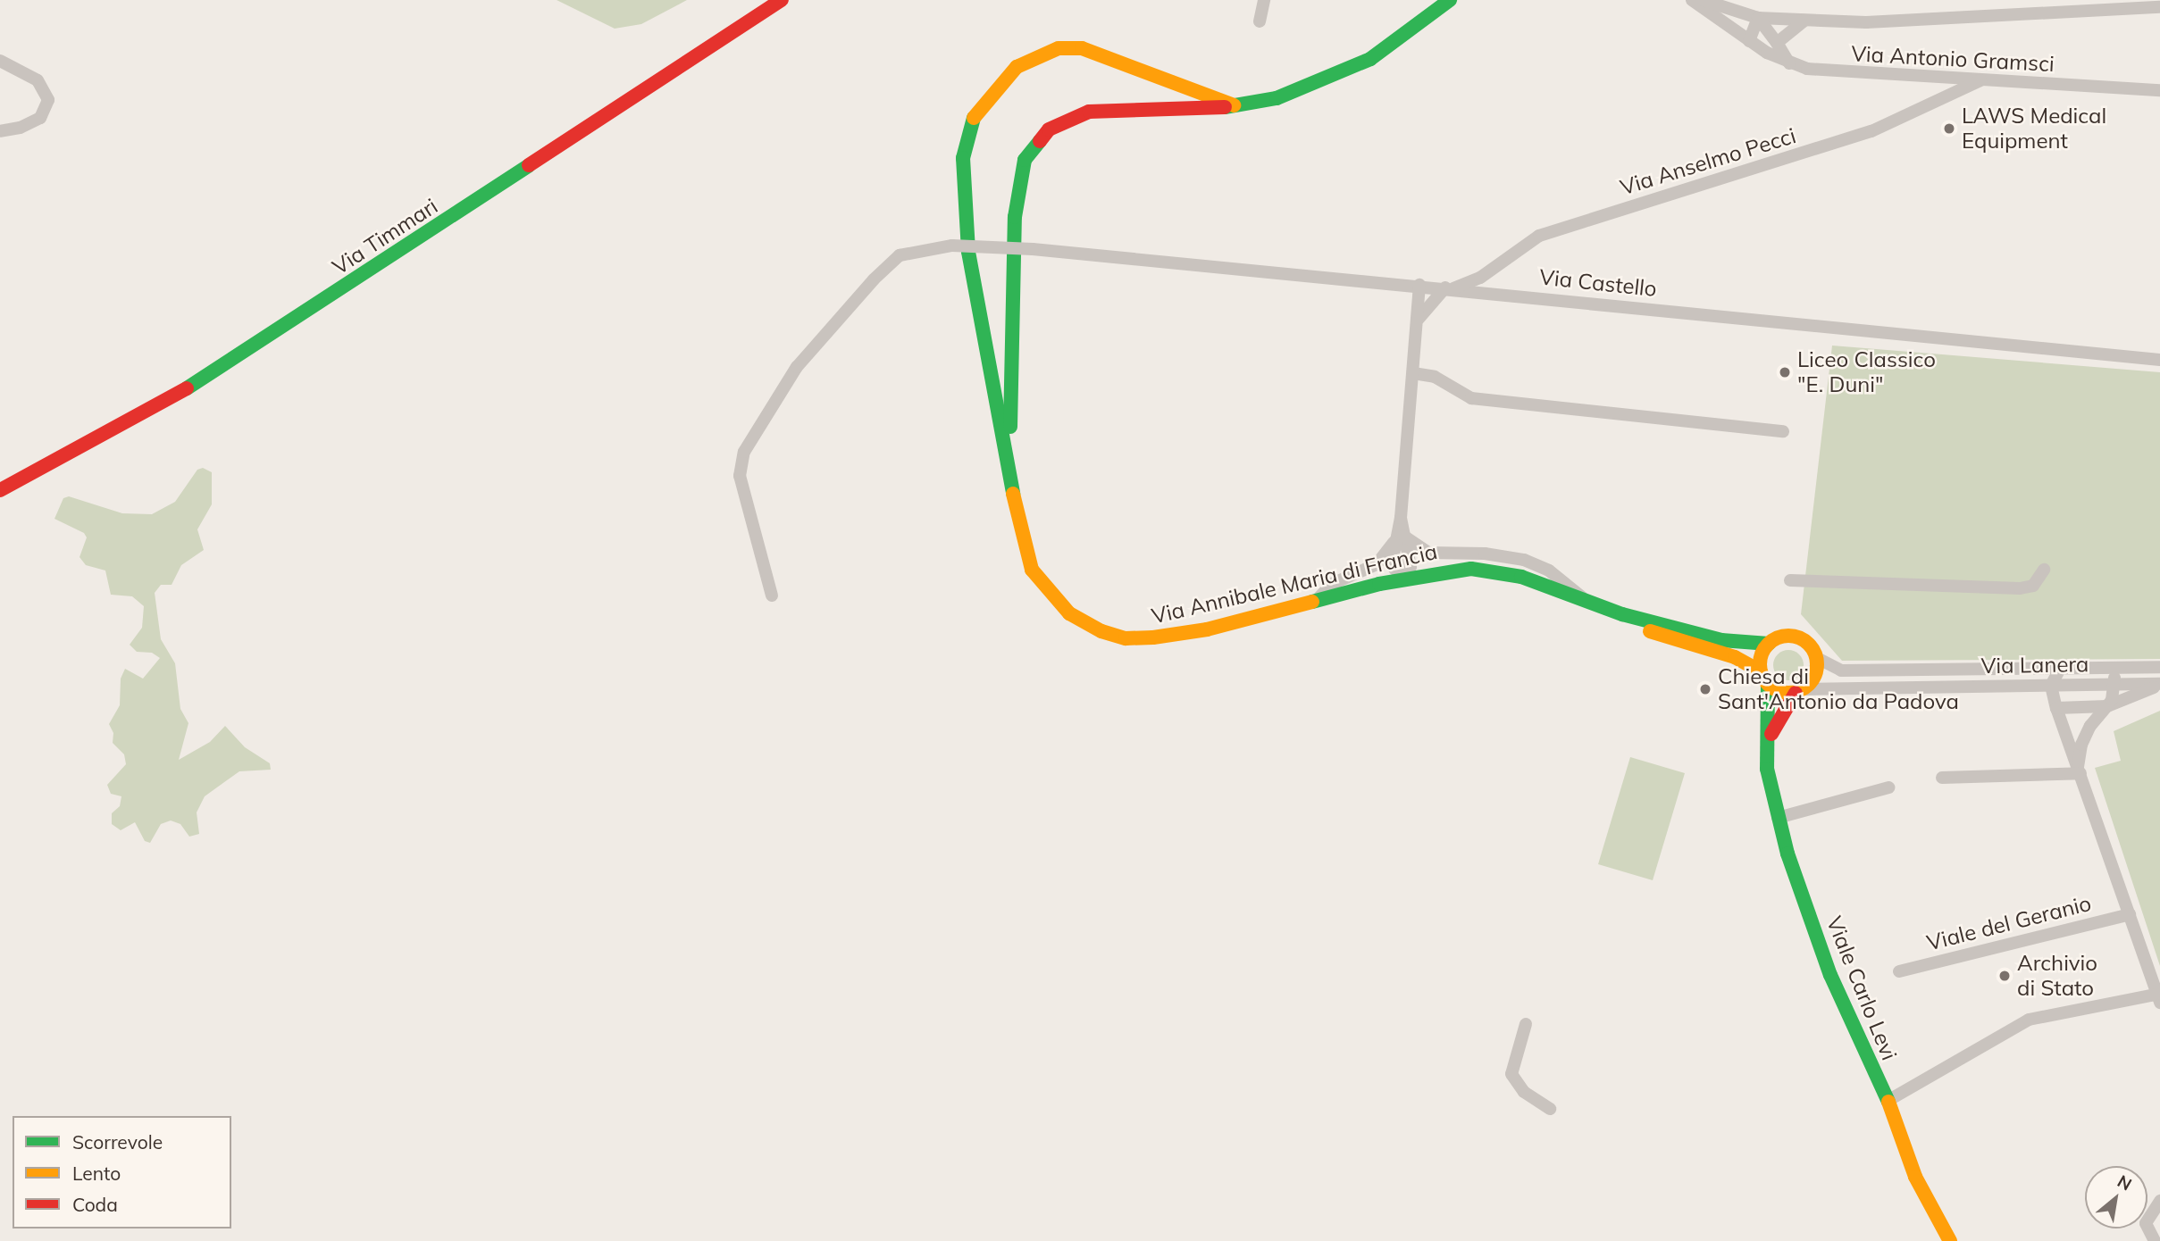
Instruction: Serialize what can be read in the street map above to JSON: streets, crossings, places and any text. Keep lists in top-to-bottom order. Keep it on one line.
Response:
{"streets":{"main road":["Via Timmari","Via Annibale Maria di Francia","Viale Carlo Levi"],"street":["Via Antonio Gramsci","Via Anselmo Pecci","Via Castello","Via Lanera","Viale del Geranio"]},"crossings":[["Via Antonio Gramsci","Via Anselmo Pecci"],["Via Anselmo Pecci","Via Castello"],["Via Annibale Maria di Francia","Via Lanera"],["Via Annibale Maria di Francia","Viale Carlo Levi"],["Via Lanera","Viale Carlo Levi"]],"places":["LAWS Medical Equipment","Liceo Classico \"E. Duni\"","Chiesa di Sant'Antonio da Padova","Archivio di Stato"],"legend":["Scorrevole","Lento","Coda"],"north":"top right"}
